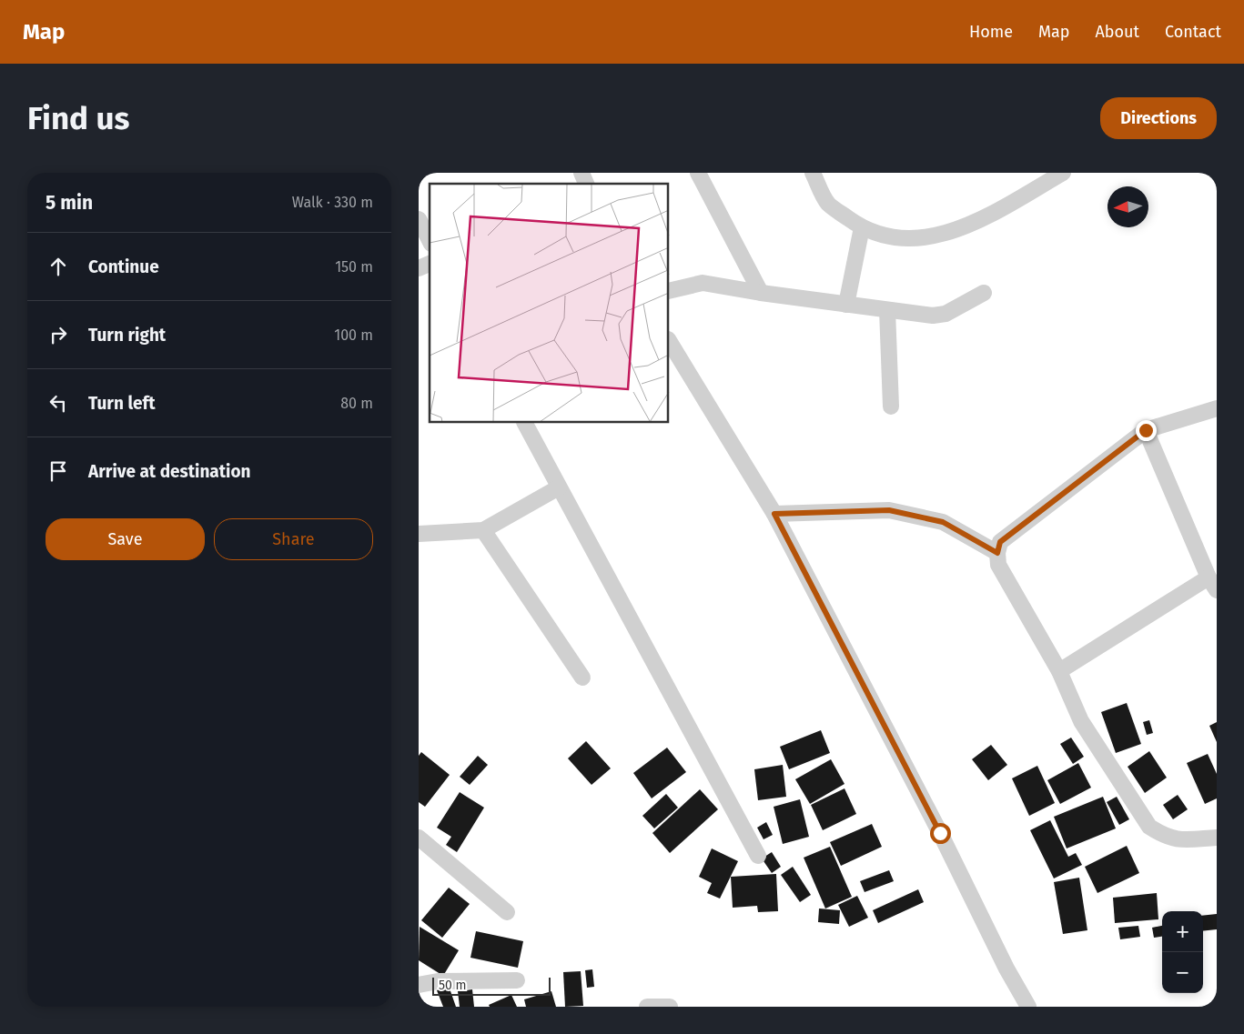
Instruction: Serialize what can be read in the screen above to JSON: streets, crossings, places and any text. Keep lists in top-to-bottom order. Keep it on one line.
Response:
{"scale_bar":"50 m","north":"left","page":{"header":"Map","nav":["Home","Map","About","Contact"],"buttons":["Directions",["Save","Share"]],"title":"Find us","heading":["5 min","Walk · 330 m"],"list":[["Continue","150 m"],["Turn right","100 m"],["Turn left","80 m"],"Arrive at destination"],"map_buttons":["+","−"],"scale":"50 m"}}
